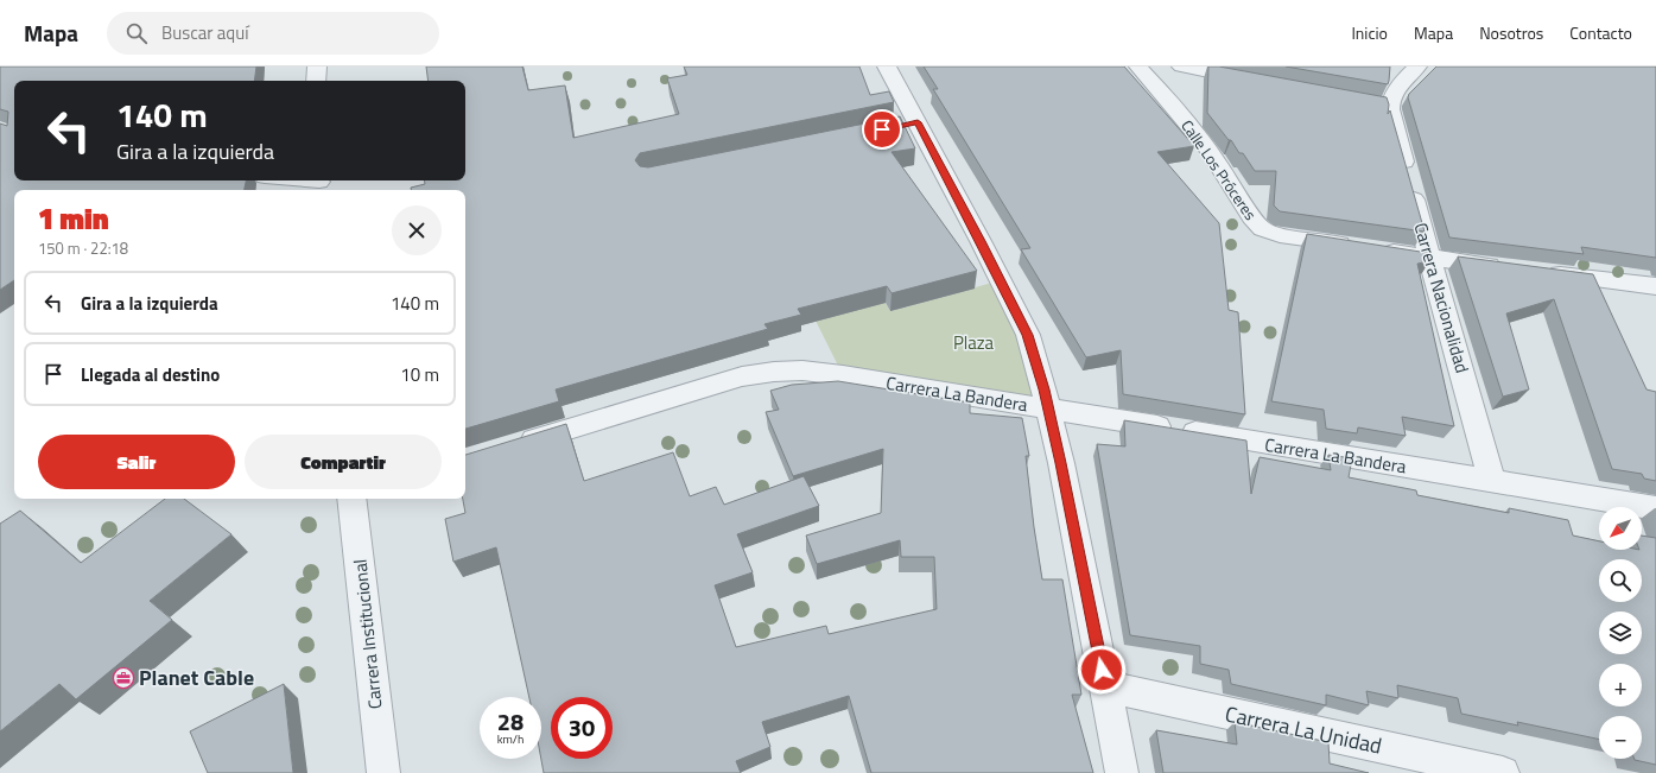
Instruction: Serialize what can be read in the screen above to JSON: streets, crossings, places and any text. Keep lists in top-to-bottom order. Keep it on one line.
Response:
{"streets":{"street":["Calle Los Próceres","Carrera Nacionalidad","Carrera La Bandera","Carrera Institucional","Carrera La Unidad"]},"crossings":[["Calle Los Próceres","Carrera Nacionalidad"],["Carrera Nacionalidad","Carrera La Bandera"]],"parks":["Plaza"],"places":{"office":["Planet Cable"]},"north":"bottom left","page":{"header":"Mapa","search":"Buscar aquí","nav":["Inicio","Mapa","Nosotros","Contacto"],"turn":["140 m","Gira a la izquierda"],"heading":["1 min","150 m · 22:18"],"list":[{"name":"Gira a la izquierda","value":"140 m"},{"name":"Llegada al destino","value":"10 m"}],"buttons":["Salir","Compartir"],"map_buttons":["+","−"],"speed":"28 km/h","limit":"30"}}
